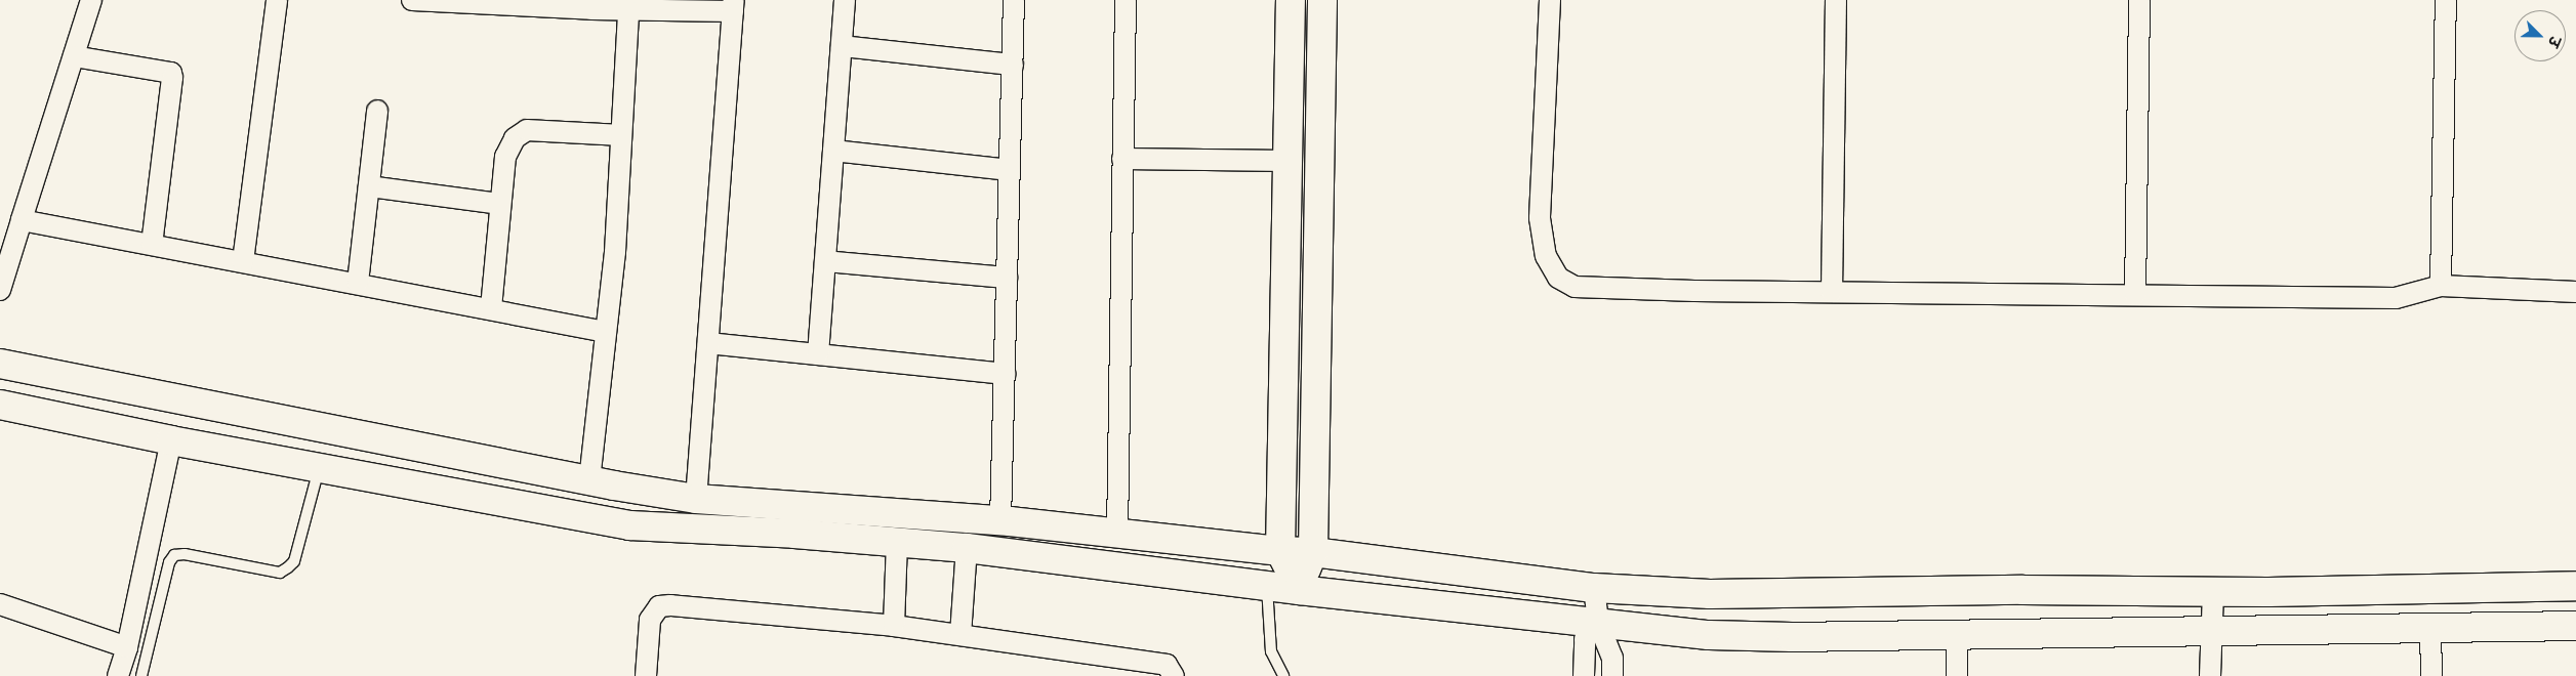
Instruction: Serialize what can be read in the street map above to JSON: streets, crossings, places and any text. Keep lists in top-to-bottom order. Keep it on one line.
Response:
{"north":"bottom right"}
